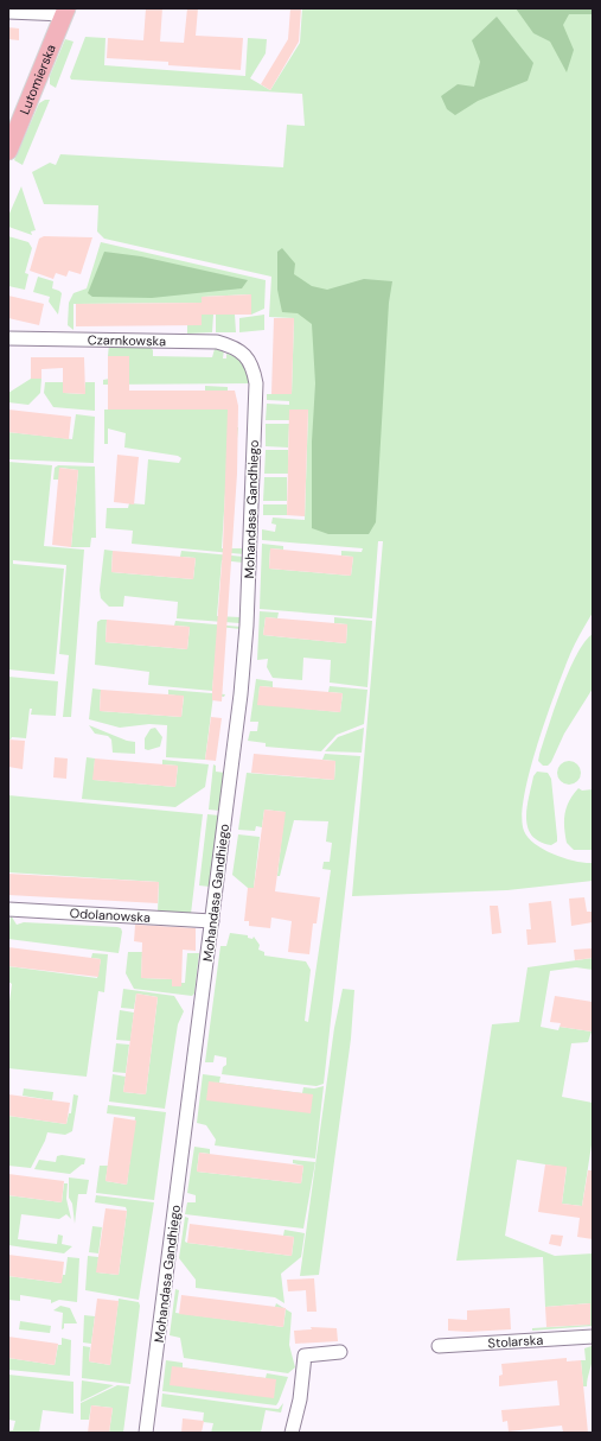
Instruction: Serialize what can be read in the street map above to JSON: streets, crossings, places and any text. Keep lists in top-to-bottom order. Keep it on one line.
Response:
{"streets":{"main road":["Lutomierska"],"street":["Czarnkowska","Mohandasa Gandhiego","Odolanowska","Stolarska"]},"crossings":[["Czarnkowska","Mohandasa Gandhiego"],["Mohandasa Gandhiego","Odolanowska"]]}
